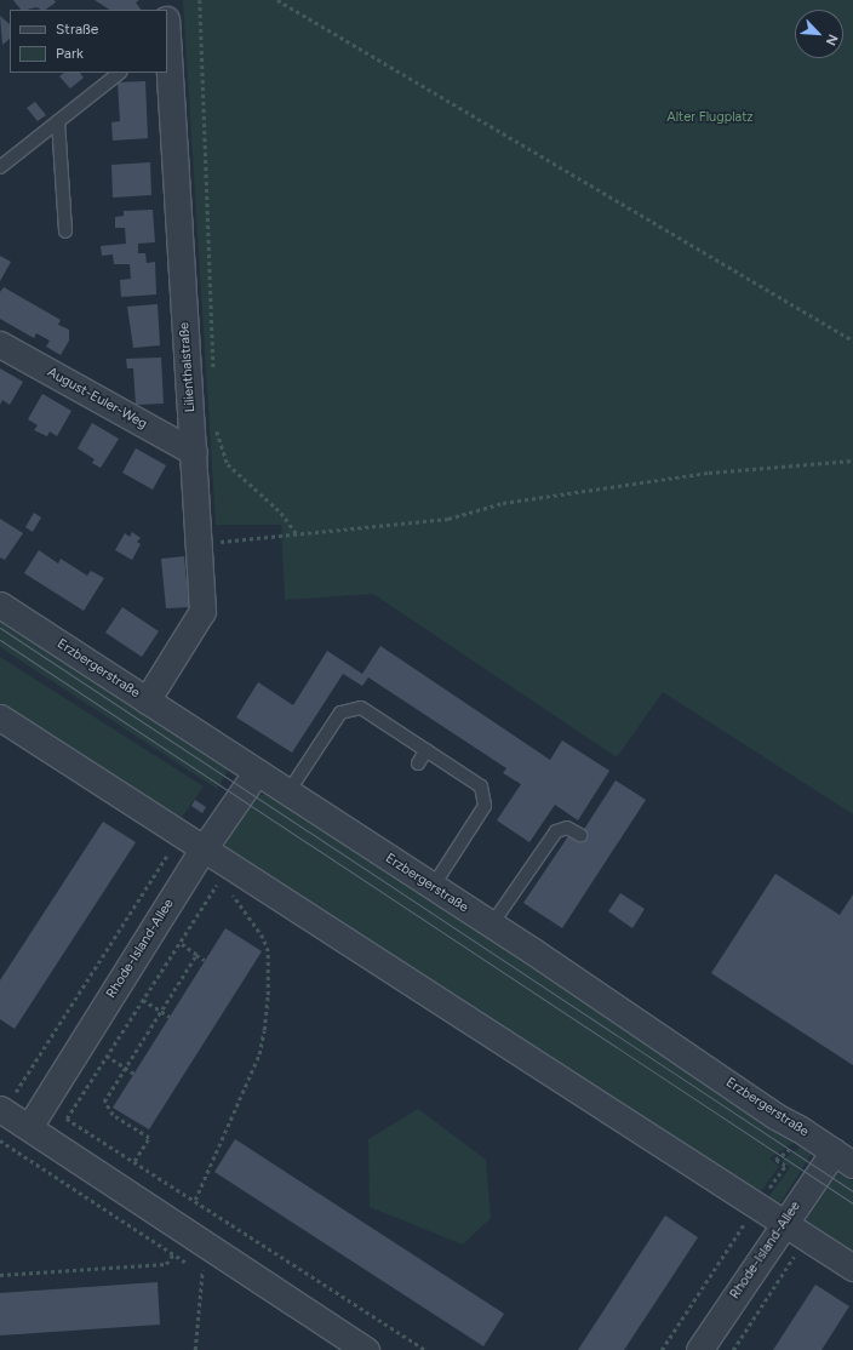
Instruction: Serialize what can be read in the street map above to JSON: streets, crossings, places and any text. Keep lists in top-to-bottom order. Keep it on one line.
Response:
{"streets":{"street":["Lilienthalstraße","August-Euler-Weg","Erzbergerstraße","Rhode-Island-Allee"]},"crossings":[["Lilienthalstraße","August-Euler-Weg"],["Lilienthalstraße","Erzbergerstraße"],["Erzbergerstraße","Rhode-Island-Allee"]],"parks":["Alter Flugplatz"],"legend":["Straße","Park"],"north":"bottom right"}
